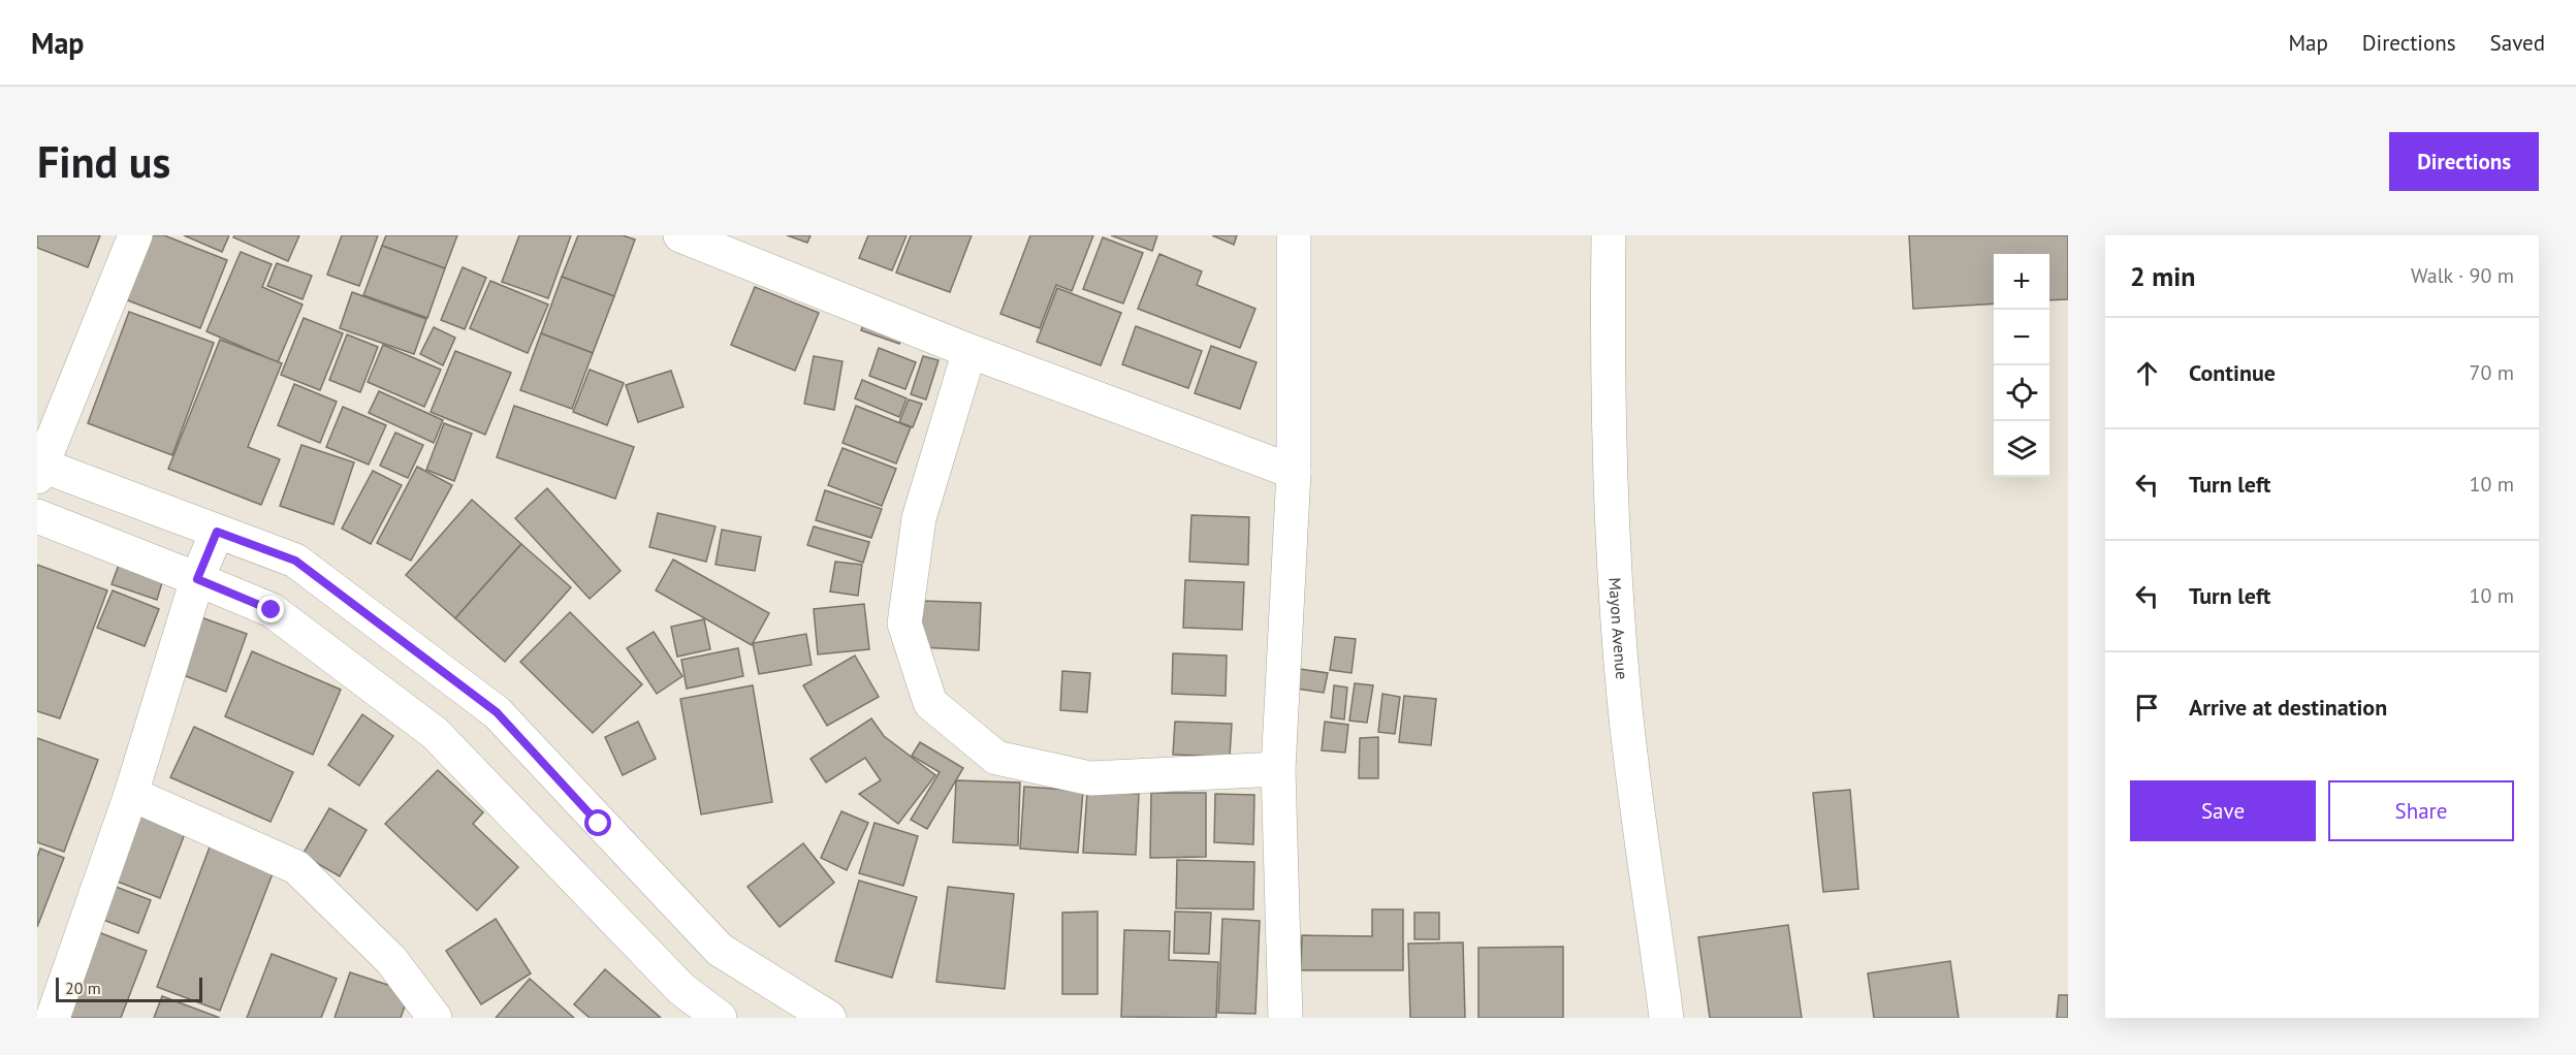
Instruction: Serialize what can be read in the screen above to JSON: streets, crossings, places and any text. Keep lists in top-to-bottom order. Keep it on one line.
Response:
{"streets":{"street":["Mayon Avenue"]},"scale_bar":"20 m","page":{"header":"Map","nav":["Map","Directions","Saved"],"buttons":["Directions",["Save","Share"]],"title":"Find us","heading":["2 min","Walk · 90 m"],"map_buttons":["+","−"],"list":[["Continue","70 m"],["Turn left","10 m"],["Turn left","10 m"],"Arrive at destination"],"scale":"20 m"}}
